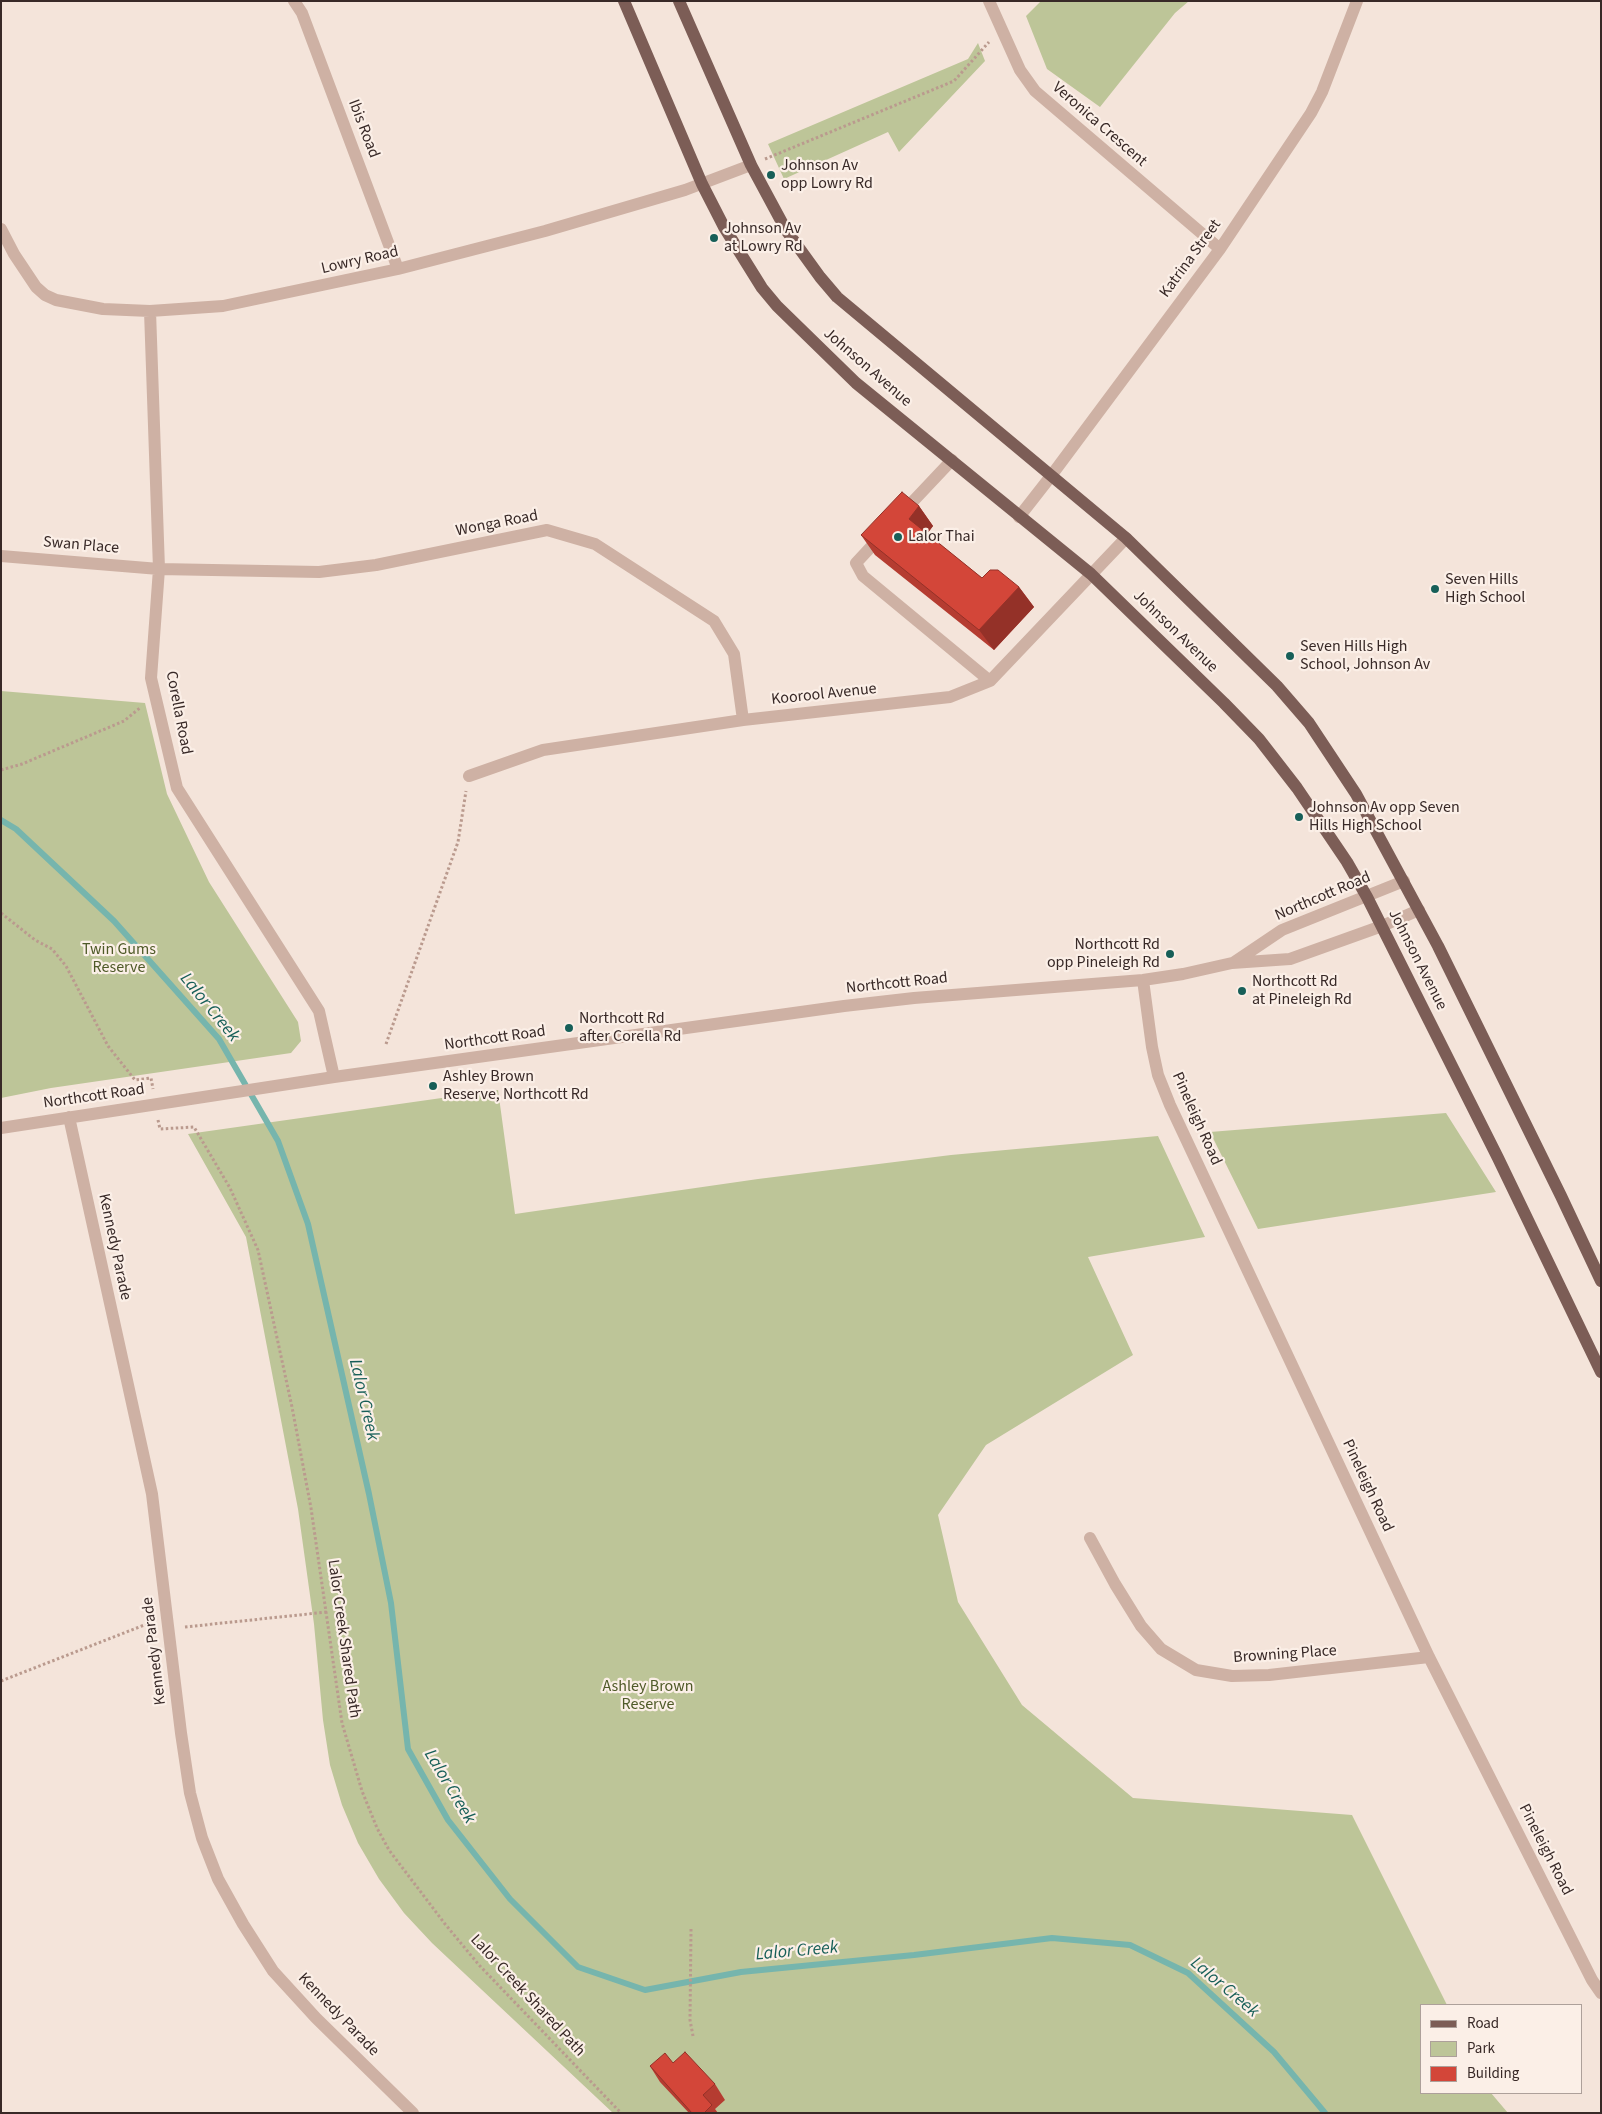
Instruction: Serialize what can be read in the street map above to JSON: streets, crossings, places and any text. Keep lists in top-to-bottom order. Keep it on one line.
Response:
{"streets":{"main road":["Johnson Avenue"],"street":["Veronica Crescent","Ibis Road","Katrina Street","Lowry Road","Wonga Road","Swan Place","Koorool Avenue","Corella Road","Northcott Road","Pineleigh Road","Kennedy Parade","Browning Place"],"path":["Lalor Creek Shared Path"]},"crossings":[["Veronica Crescent","Katrina Street"],["Ibis Road","Lowry Road"],["Katrina Street","Johnson Avenue"],["Lowry Road","Johnson Avenue"],["Lowry Road","Corella Road"],["Johnson Avenue","Koorool Avenue"],["Johnson Avenue","Northcott Road"],["Wonga Road","Swan Place"],["Wonga Road","Koorool Avenue"],["Wonga Road","Corella Road"],["Swan Place","Corella Road"],["Corella Road","Northcott Road"],["Northcott Road","Pineleigh Road"],["Northcott Road","Kennedy Parade"],["Pineleigh Road","Browning Place"]],"water":["Lalor Creek"],"parks":["Twin Gums Reserve","Ashley Brown Reserve"],"places":["Johnson Av opp Lowry Rd","Johnson Av at Lowry Rd","Lalor Thai","Seven Hills High School","Seven Hills High School, Johnson Av","Johnson Av opp Seven Hills High School","Northcott Rd opp Pineleigh Rd","Northcott Rd at Pineleigh Rd","Northcott Rd after Corella Rd","Ashley Brown Reserve, Northcott Rd"],"legend":["Road","Park","Building"]}
